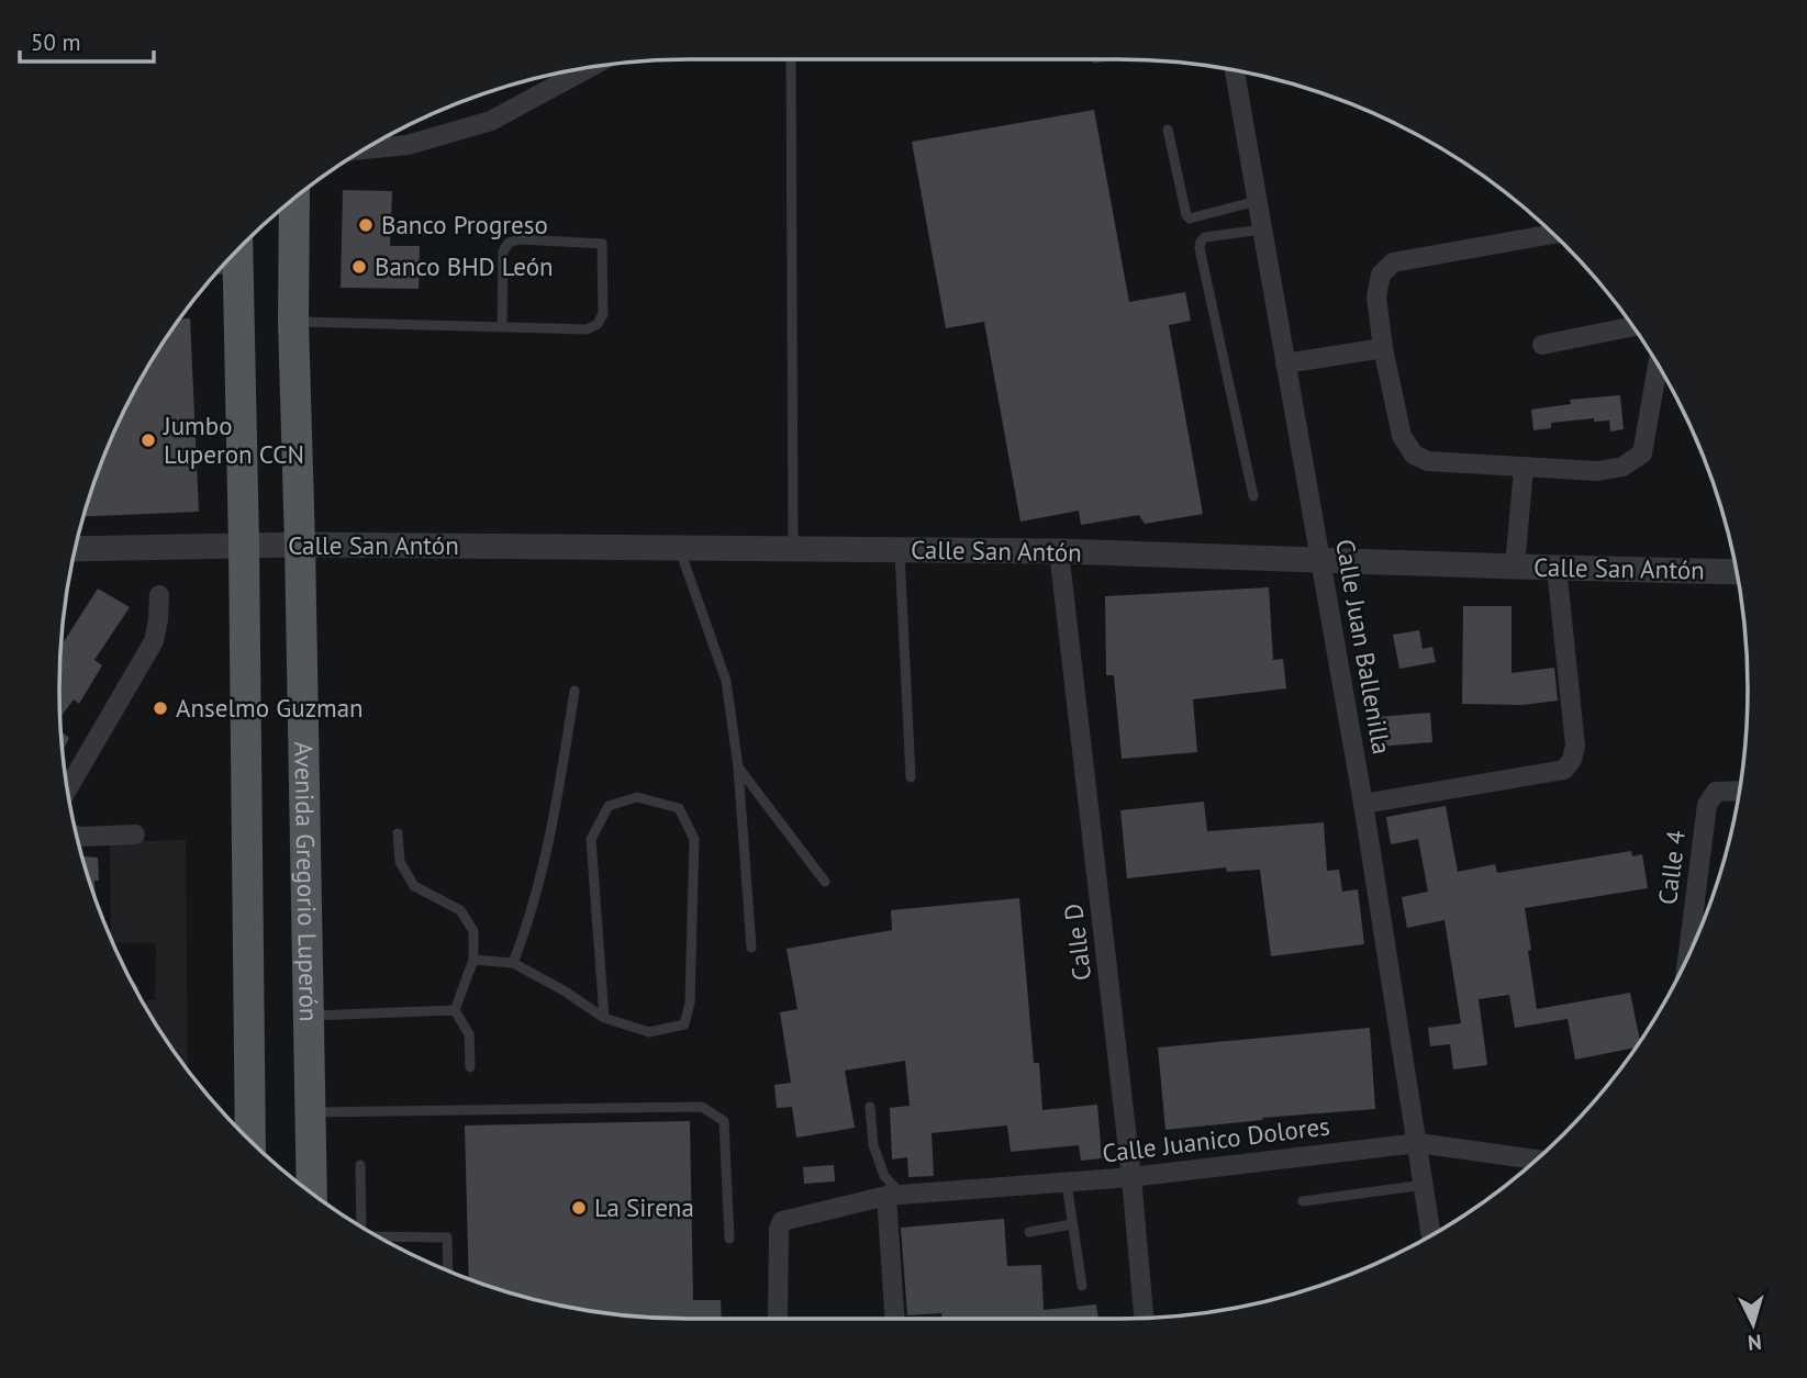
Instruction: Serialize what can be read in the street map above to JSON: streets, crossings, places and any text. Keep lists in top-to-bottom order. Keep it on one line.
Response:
{"streets":{"main road":["Avenida Gregorio Luperón"],"street":["Calle San Antón","Calle Juan Ballenilla","Calle 4","Calle D","Calle Juanico Dolores"]},"crossings":[["Calle San Antón","Calle Juan Ballenilla"],["Calle San Antón","Avenida Gregorio Luperón"],["Calle San Antón","Calle D"],["Calle Juan Ballenilla","Calle Juanico Dolores"],["Calle D","Calle Juanico Dolores"]],"places":["Banco Progreso","Banco BHD León","Jumbo Luperon CCN","Anselmo Guzman","La Sirena"],"scale_bar":"50 m","north":"bottom"}
